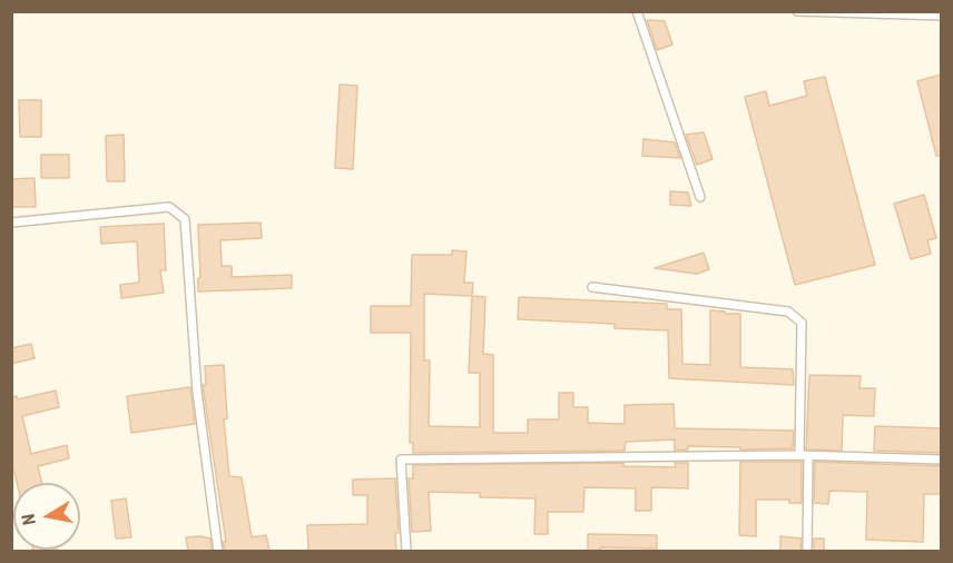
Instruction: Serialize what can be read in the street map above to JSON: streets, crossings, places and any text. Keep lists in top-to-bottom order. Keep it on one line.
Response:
{"north":"left"}
